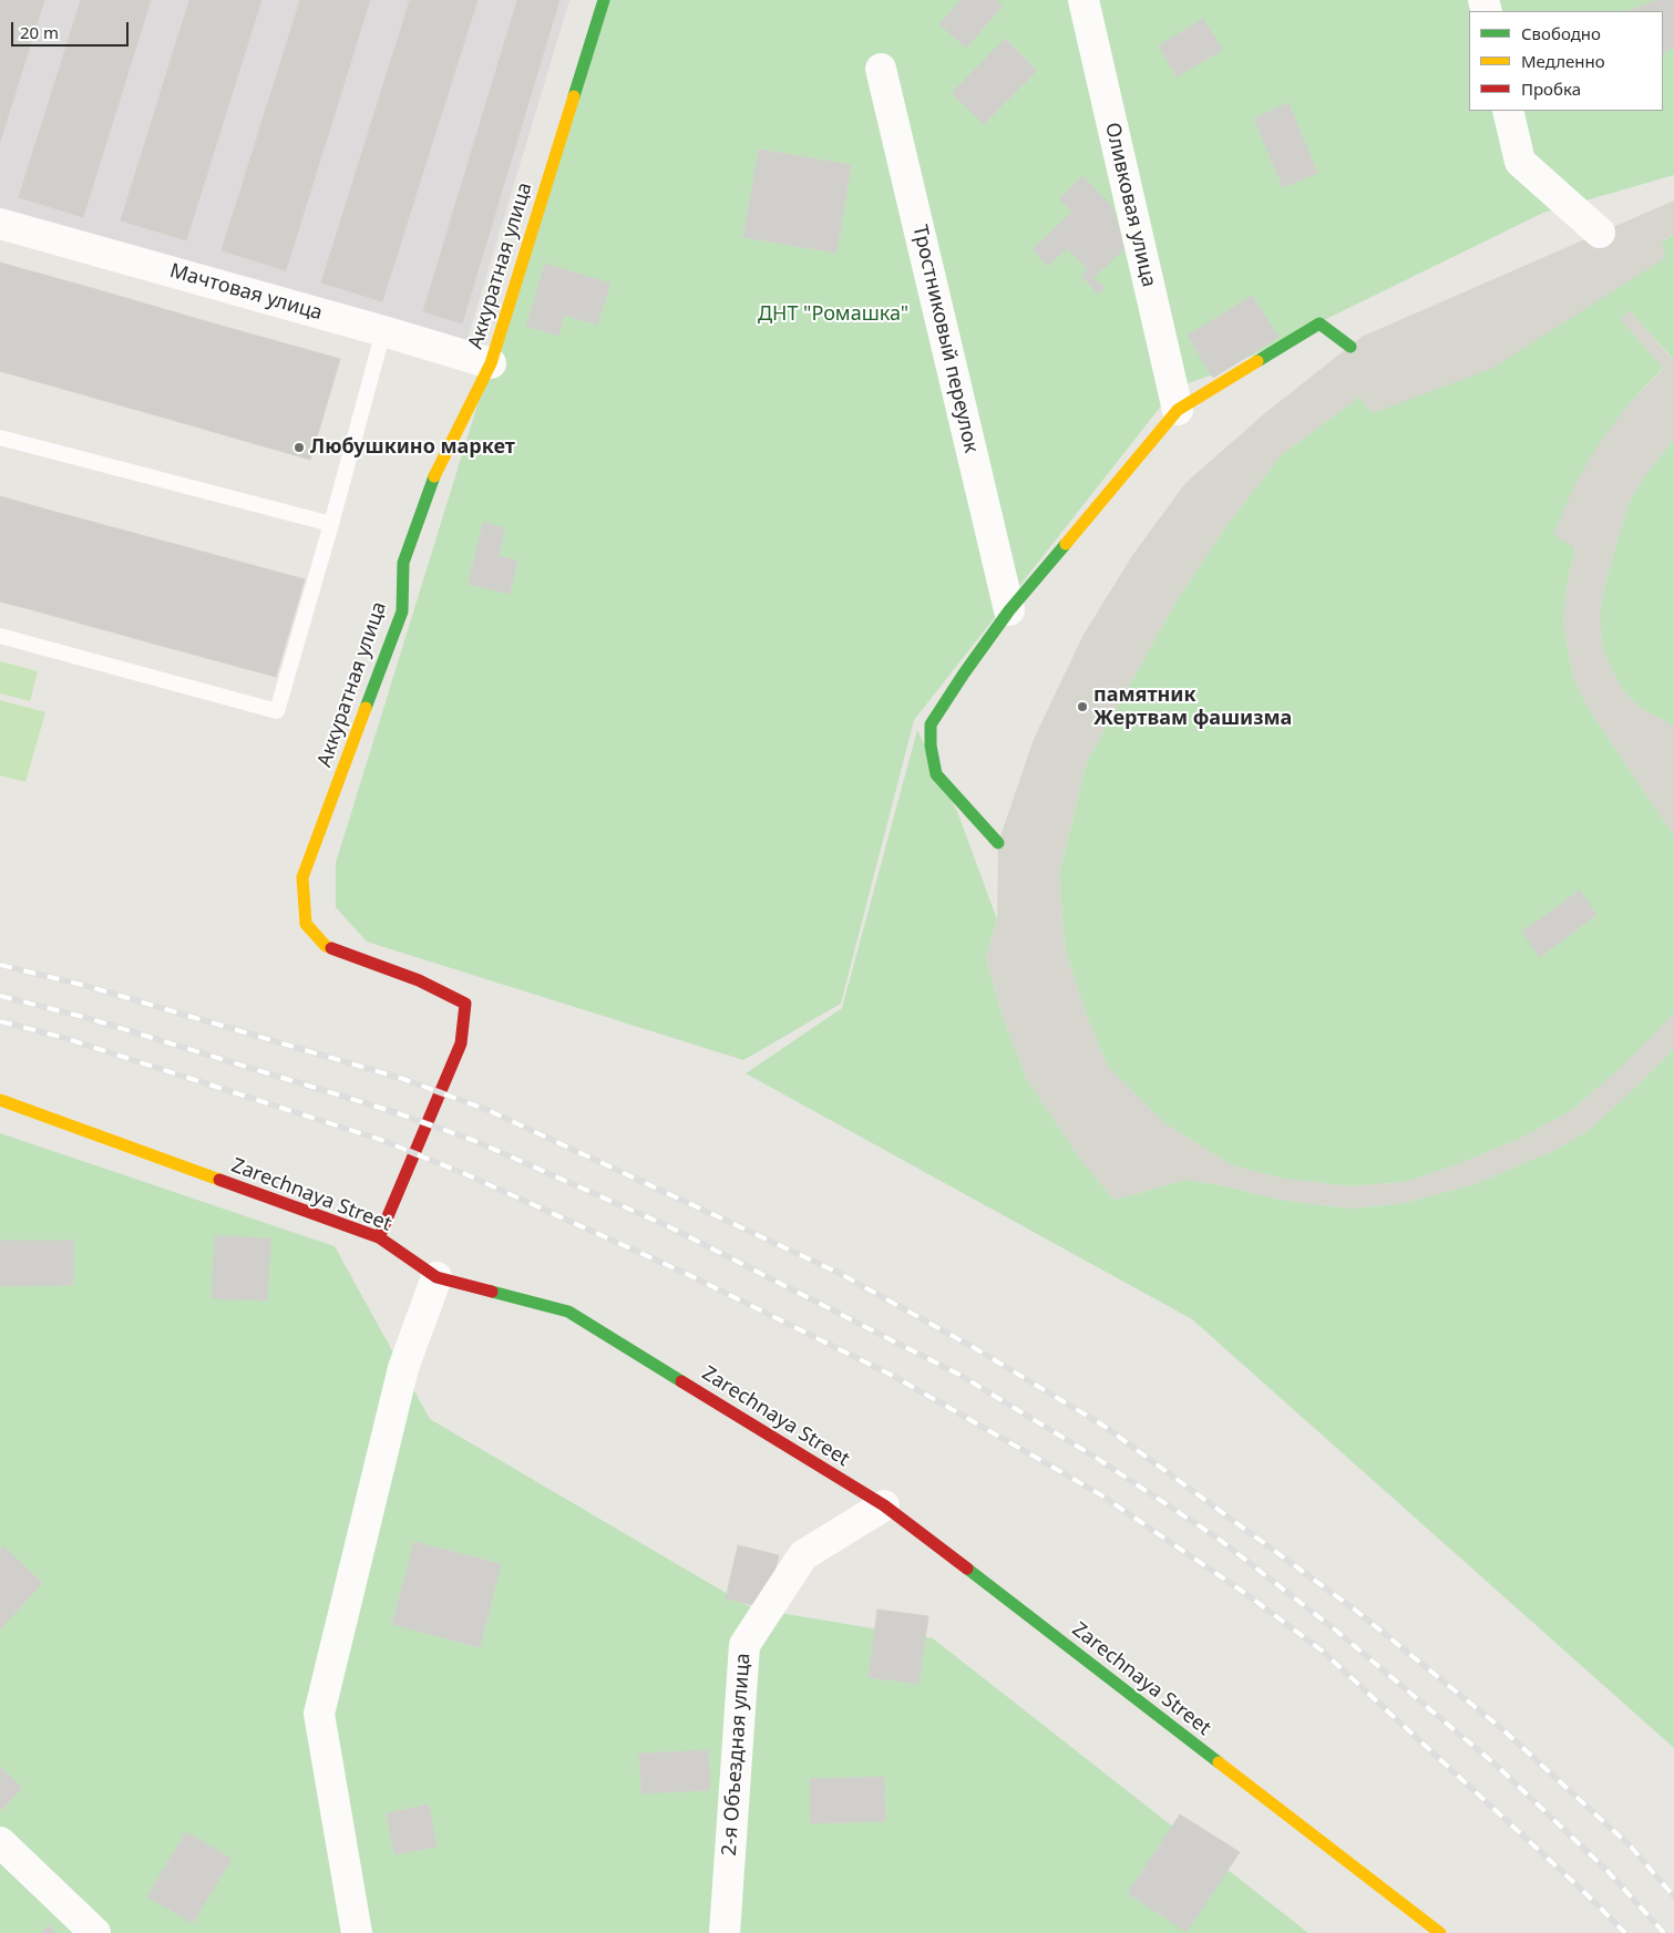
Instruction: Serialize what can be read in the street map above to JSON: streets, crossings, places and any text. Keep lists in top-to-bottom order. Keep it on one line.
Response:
{"streets":{"street":["Оливковая улица","Аккуратная улица","Мачтовая улица","Тростниковый переулок","Zarechnaya Street","2-я Объездная улица"]},"crossings":[["Аккуратная улица","Мачтовая улица"],["Аккуратная улица","Zarechnaya Street"],["Zarechnaya Street","2-я Объездная улица"]],"parks":["ДНТ \"Ромашка\""],"places":["Любушкино маркет","памятник Жертвам фашизма"],"legend":["Свободно","Медленно","Пробка"],"scale_bar":"20 m"}
